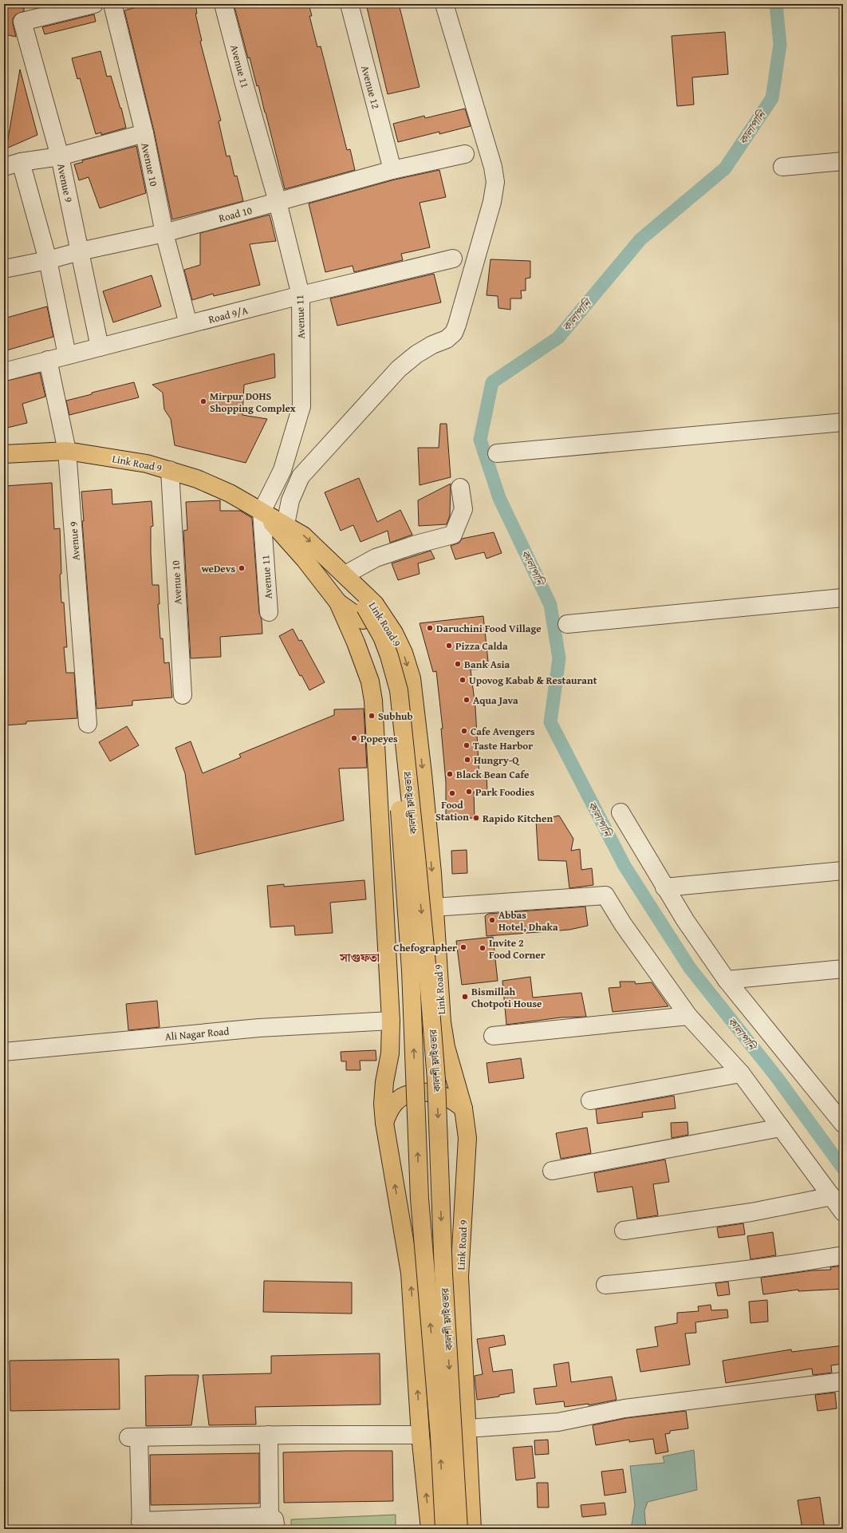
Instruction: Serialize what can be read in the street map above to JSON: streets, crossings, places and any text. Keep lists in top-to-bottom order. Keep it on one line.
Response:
{"streets":{"main road":["Link Road 9","কালশী ফ্লাইওভার"],"street":["Avenue 11","Avenue 12","Avenue 10","Avenue 9","Road 10","Road 9/A","Ali Nagar Road"]},"crossings":[["Avenue 11","Road 10"],["Avenue 11","Road 9/A"],["Avenue 11","Link Road 9"],["Avenue 12","Road 10"],["Avenue 10","Road 10"],["Avenue 10","Road 9/A"],["Avenue 10","Link Road 9"],["Avenue 9","Road 10"],["Avenue 9","Road 9/A"],["Avenue 9","Link Road 9"],["Link Road 9","কালশী ফ্লাইওভার"],["Link Road 9","Ali Nagar Road"]],"districts":["সাগুফতা"],"water":["কালাপানি"],"places":["Mirpur DOHS Shopping Complex","weDevs","Daruchini Food Village","Pizza Calda","Bank Asia","Upovog Kabab & Restaurant","Aqua Java","Subhub","Cafe Avengers","Popeyes","Taste Harbor","Hungry-Q","Black Bean Cafe","Park Foodies","Food Station","Rapido Kitchen","Abbas Hotel, Dhaka","Chefographer","Invite 2 Food Corner","Bismillah Chotpoti House"]}
